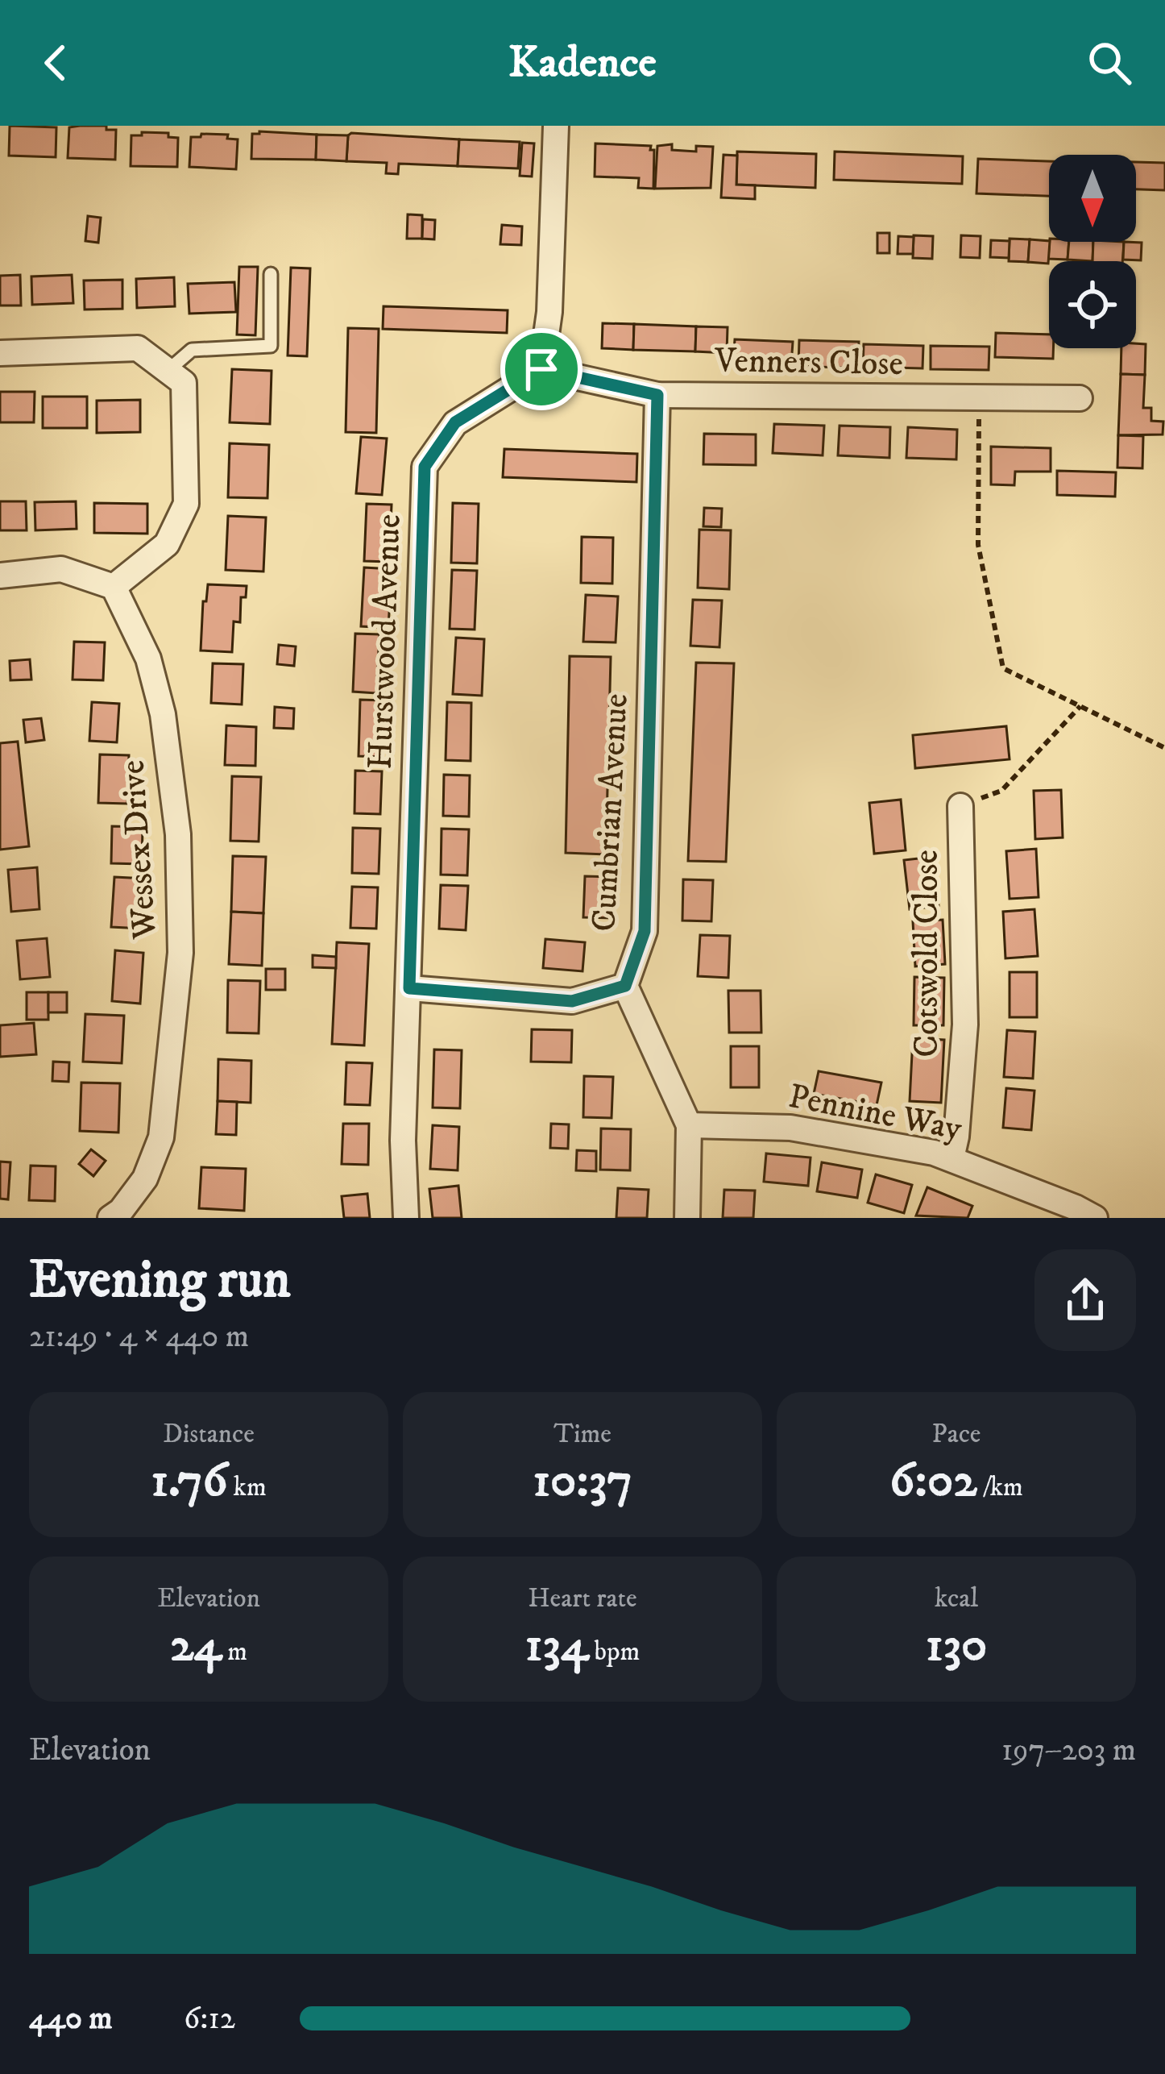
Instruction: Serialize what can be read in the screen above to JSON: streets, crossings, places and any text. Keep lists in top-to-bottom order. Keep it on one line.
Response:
{"streets":{"street":["Venners Close","Hurstwood Avenue","Cumbrian Avenue","Wessex Drive","Cotswold Close","Pennine Way"]},"crossings":[["Venners Close","Hurstwood Avenue"],["Venners Close","Cumbrian Avenue"],["Cotswold Close","Pennine Way"]],"north":"bottom","page":{"header":"Kadence","heading":["Evening run","21:49 · 4 × 440 m"],"stats":[["Distance","1.76 km"],["Time","10:37"],["Pace","6:02 /km"],["Elevation","24 m"],["Heart rate","134 bpm"],["kcal","130"]],"chart":["Elevation","197–203 m"],"list":[{"name":"440 m","note":"6:12"}]}}
